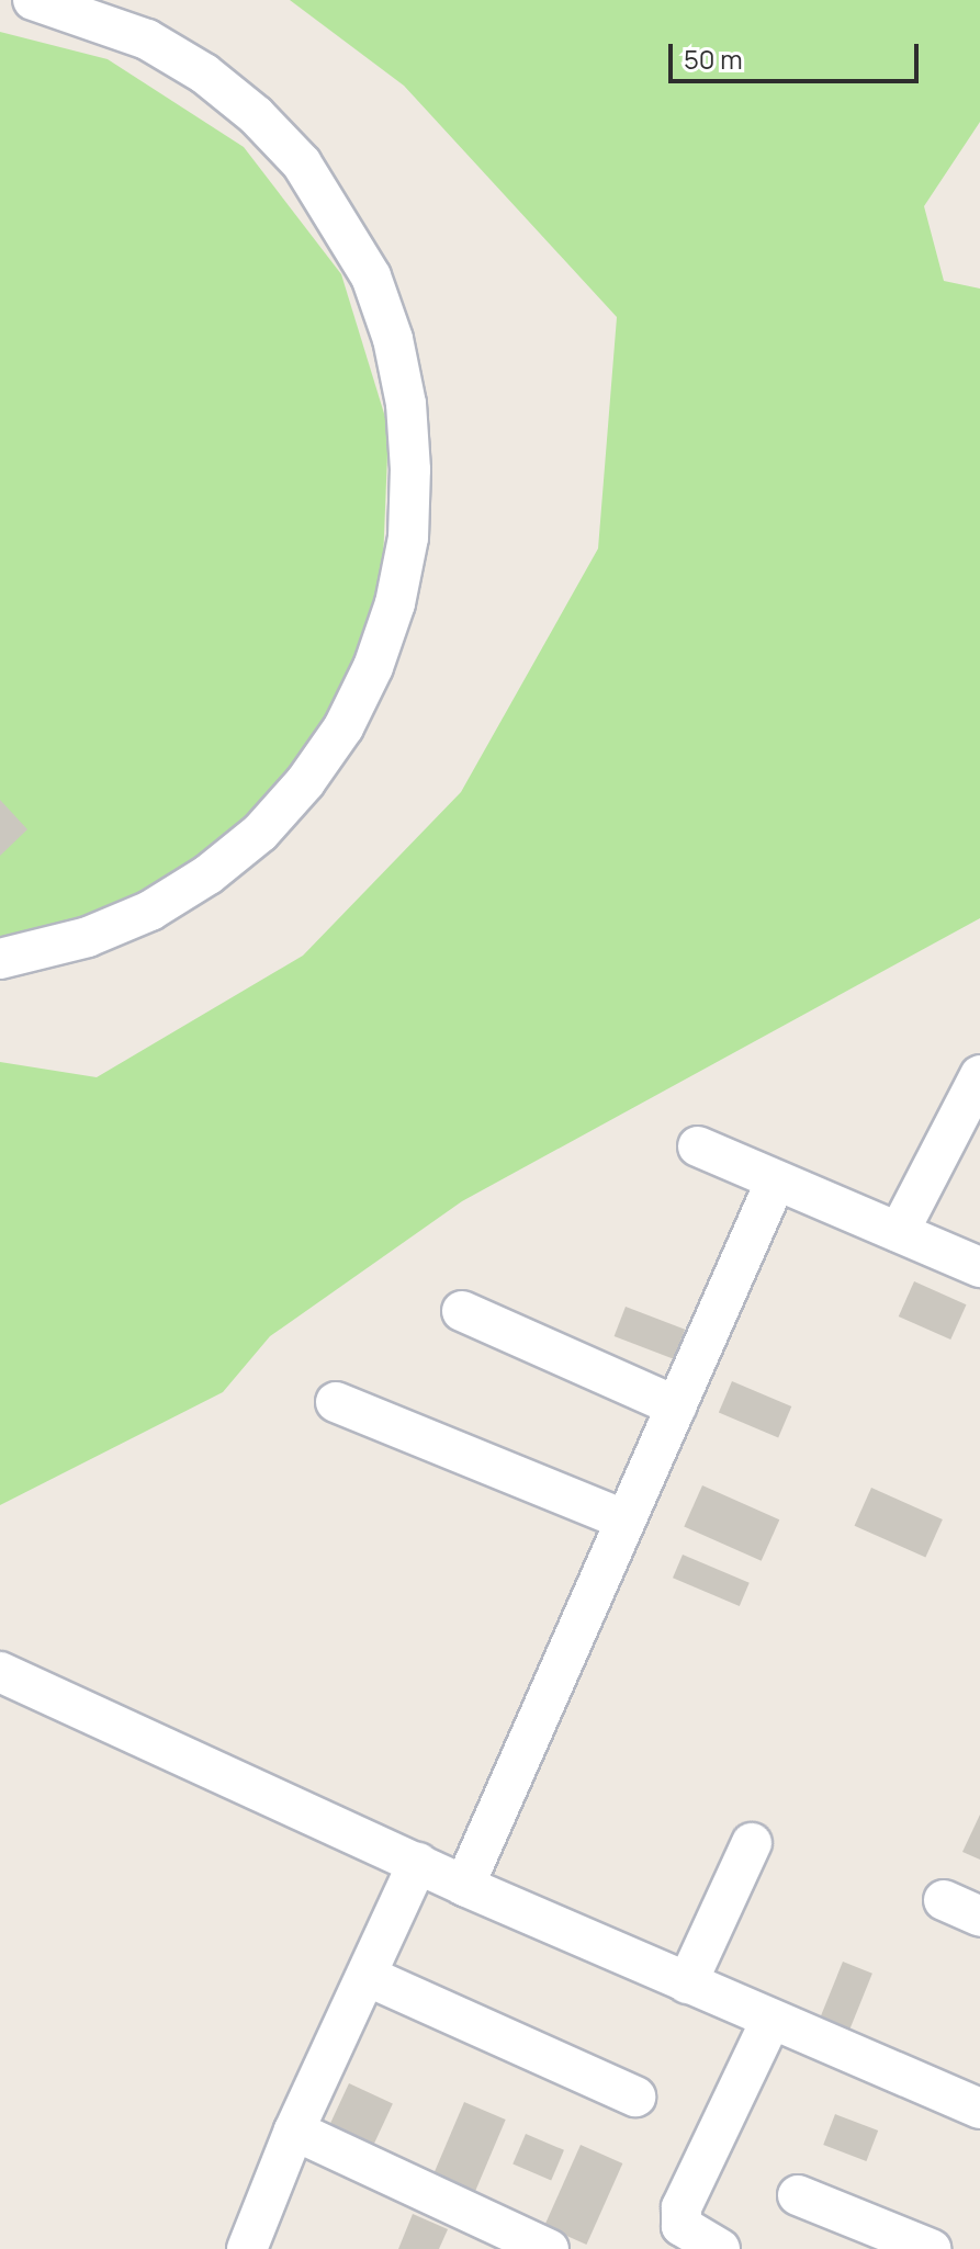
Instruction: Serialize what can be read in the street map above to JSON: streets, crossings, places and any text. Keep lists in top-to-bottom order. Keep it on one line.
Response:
{"scale_bar":"50 m"}
